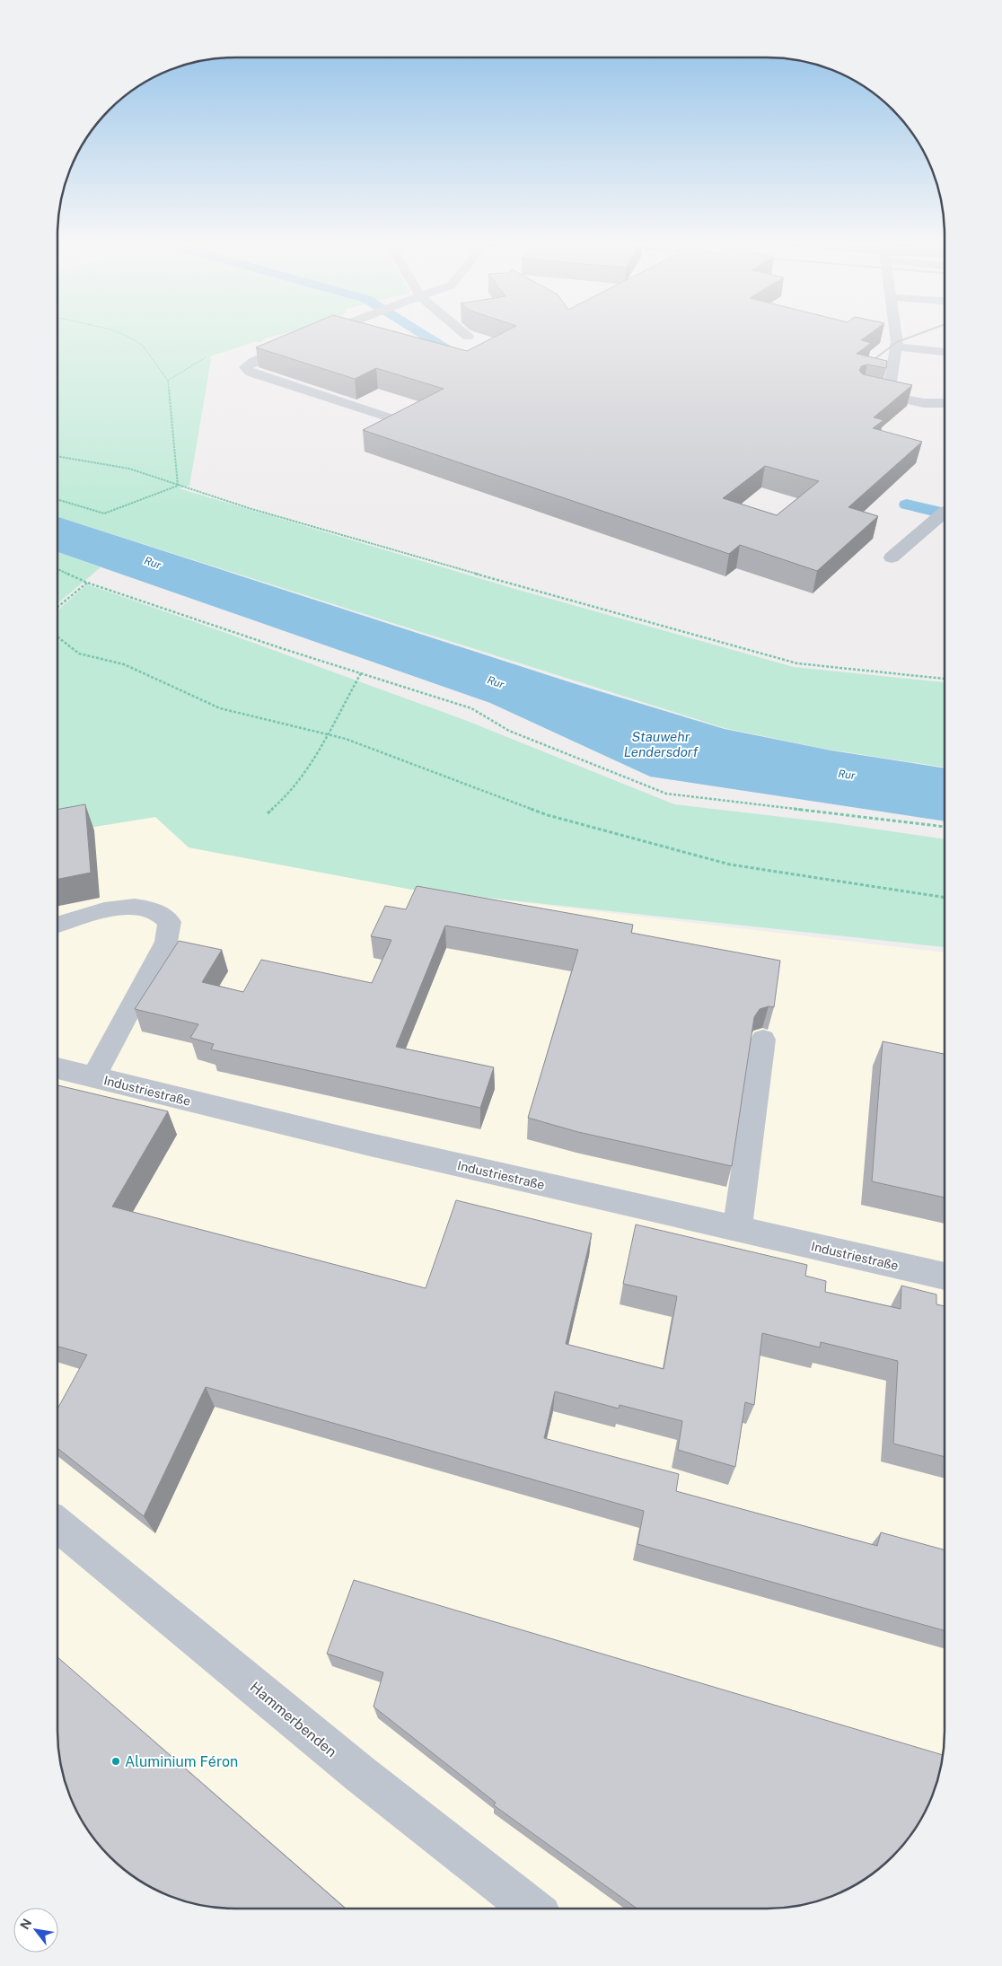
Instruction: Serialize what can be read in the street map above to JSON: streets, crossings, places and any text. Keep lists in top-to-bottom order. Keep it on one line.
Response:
{"streets":{"street":["Industriestraße","Hammerbenden"]},"water":["Rur","Stauwehr Lendersdorf"],"places":["Aluminium Féron"],"north":"top left"}
